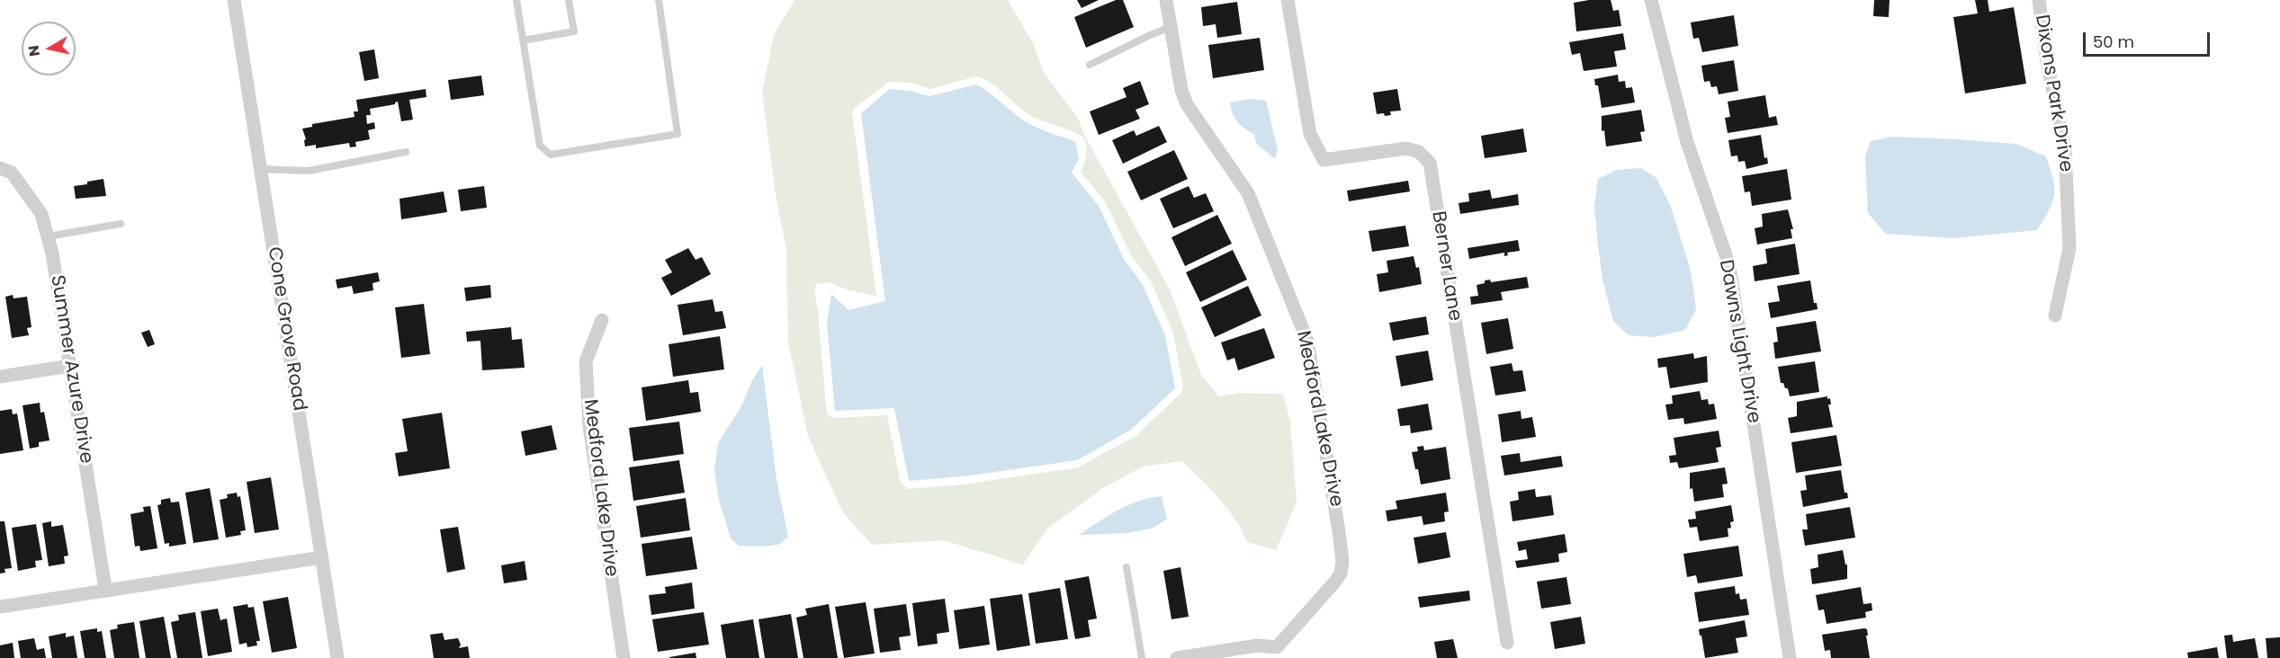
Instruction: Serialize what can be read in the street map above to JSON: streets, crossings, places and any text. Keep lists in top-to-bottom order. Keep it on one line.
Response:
{"streets":{"street":["Dixons Park Drive","Berner Lane","Cone Grove Road","Dawns Light Drive","Summer Azure Drive","Medford Lake Drive"]},"scale_bar":"50 m","north":"left"}
